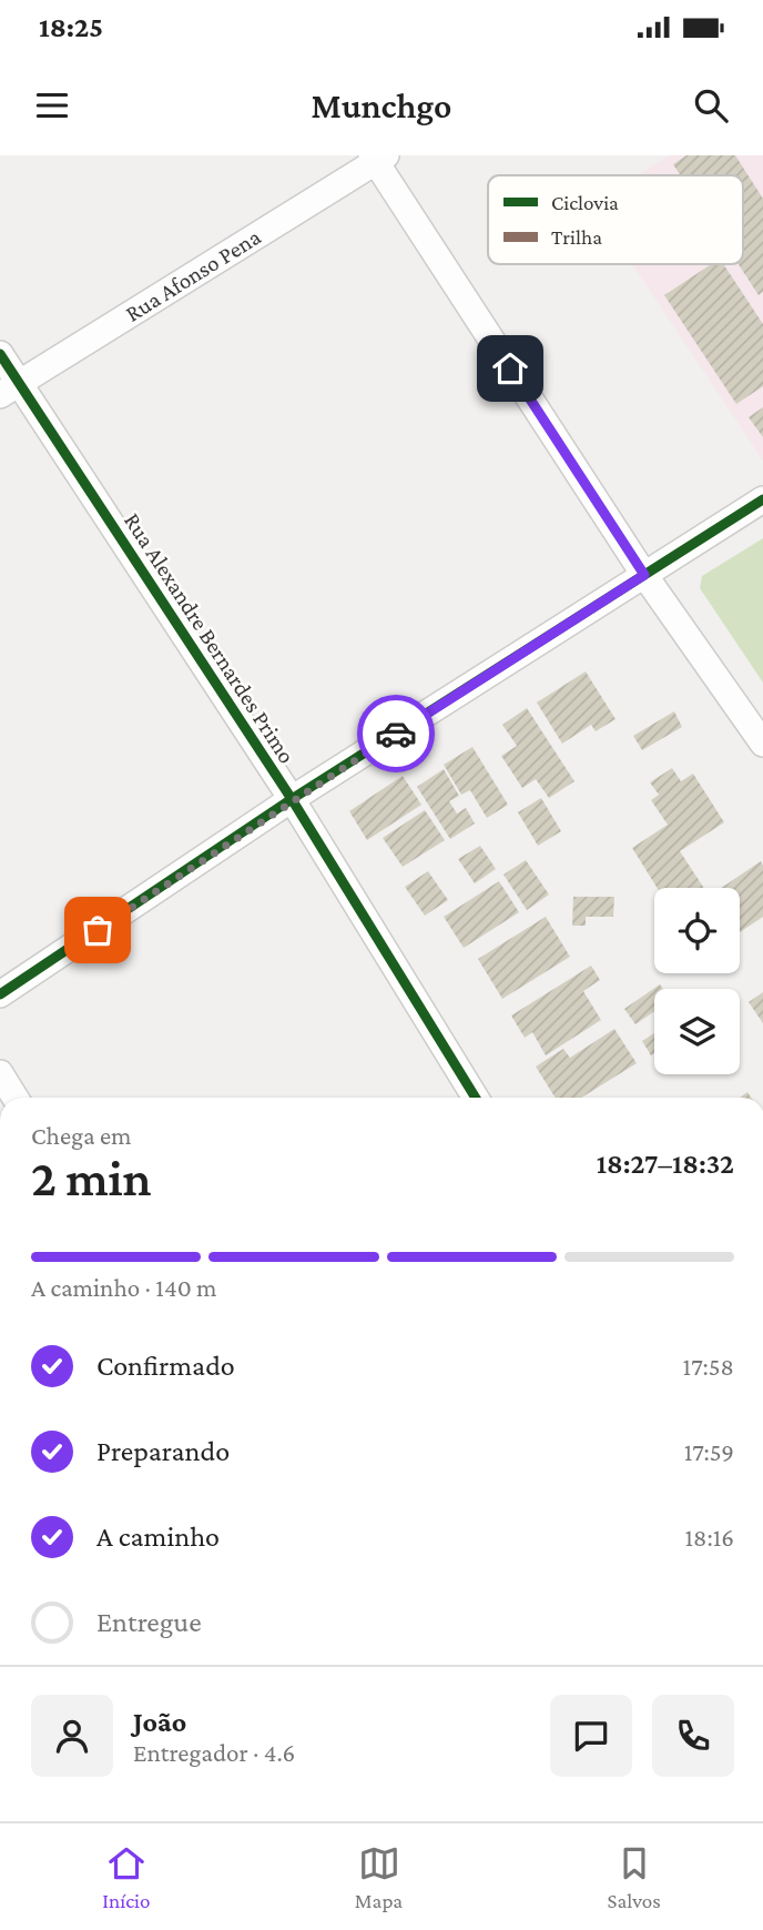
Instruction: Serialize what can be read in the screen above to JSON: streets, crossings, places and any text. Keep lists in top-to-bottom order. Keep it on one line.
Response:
{"streets":{"street":["Rua Afonso Pena","Rua Alexandre Bernardes Primo"]},"crossings":[["Rua Afonso Pena","Rua Alexandre Bernardes Primo"]],"legend":["Ciclovia","Trilha"],"page":{"status":"18:25","header":"Munchgo","heading":["2 min","Chega em","18:27–18:32"],"panel":["João","Entregador · 4.6"],"bar":"A caminho · 140 m","list":[["Confirmado","17:58"],["Preparando","17:59"],["A caminho","18:16"],"Entregue"],"tabs":["Início","Mapa","Salvos"]}}
